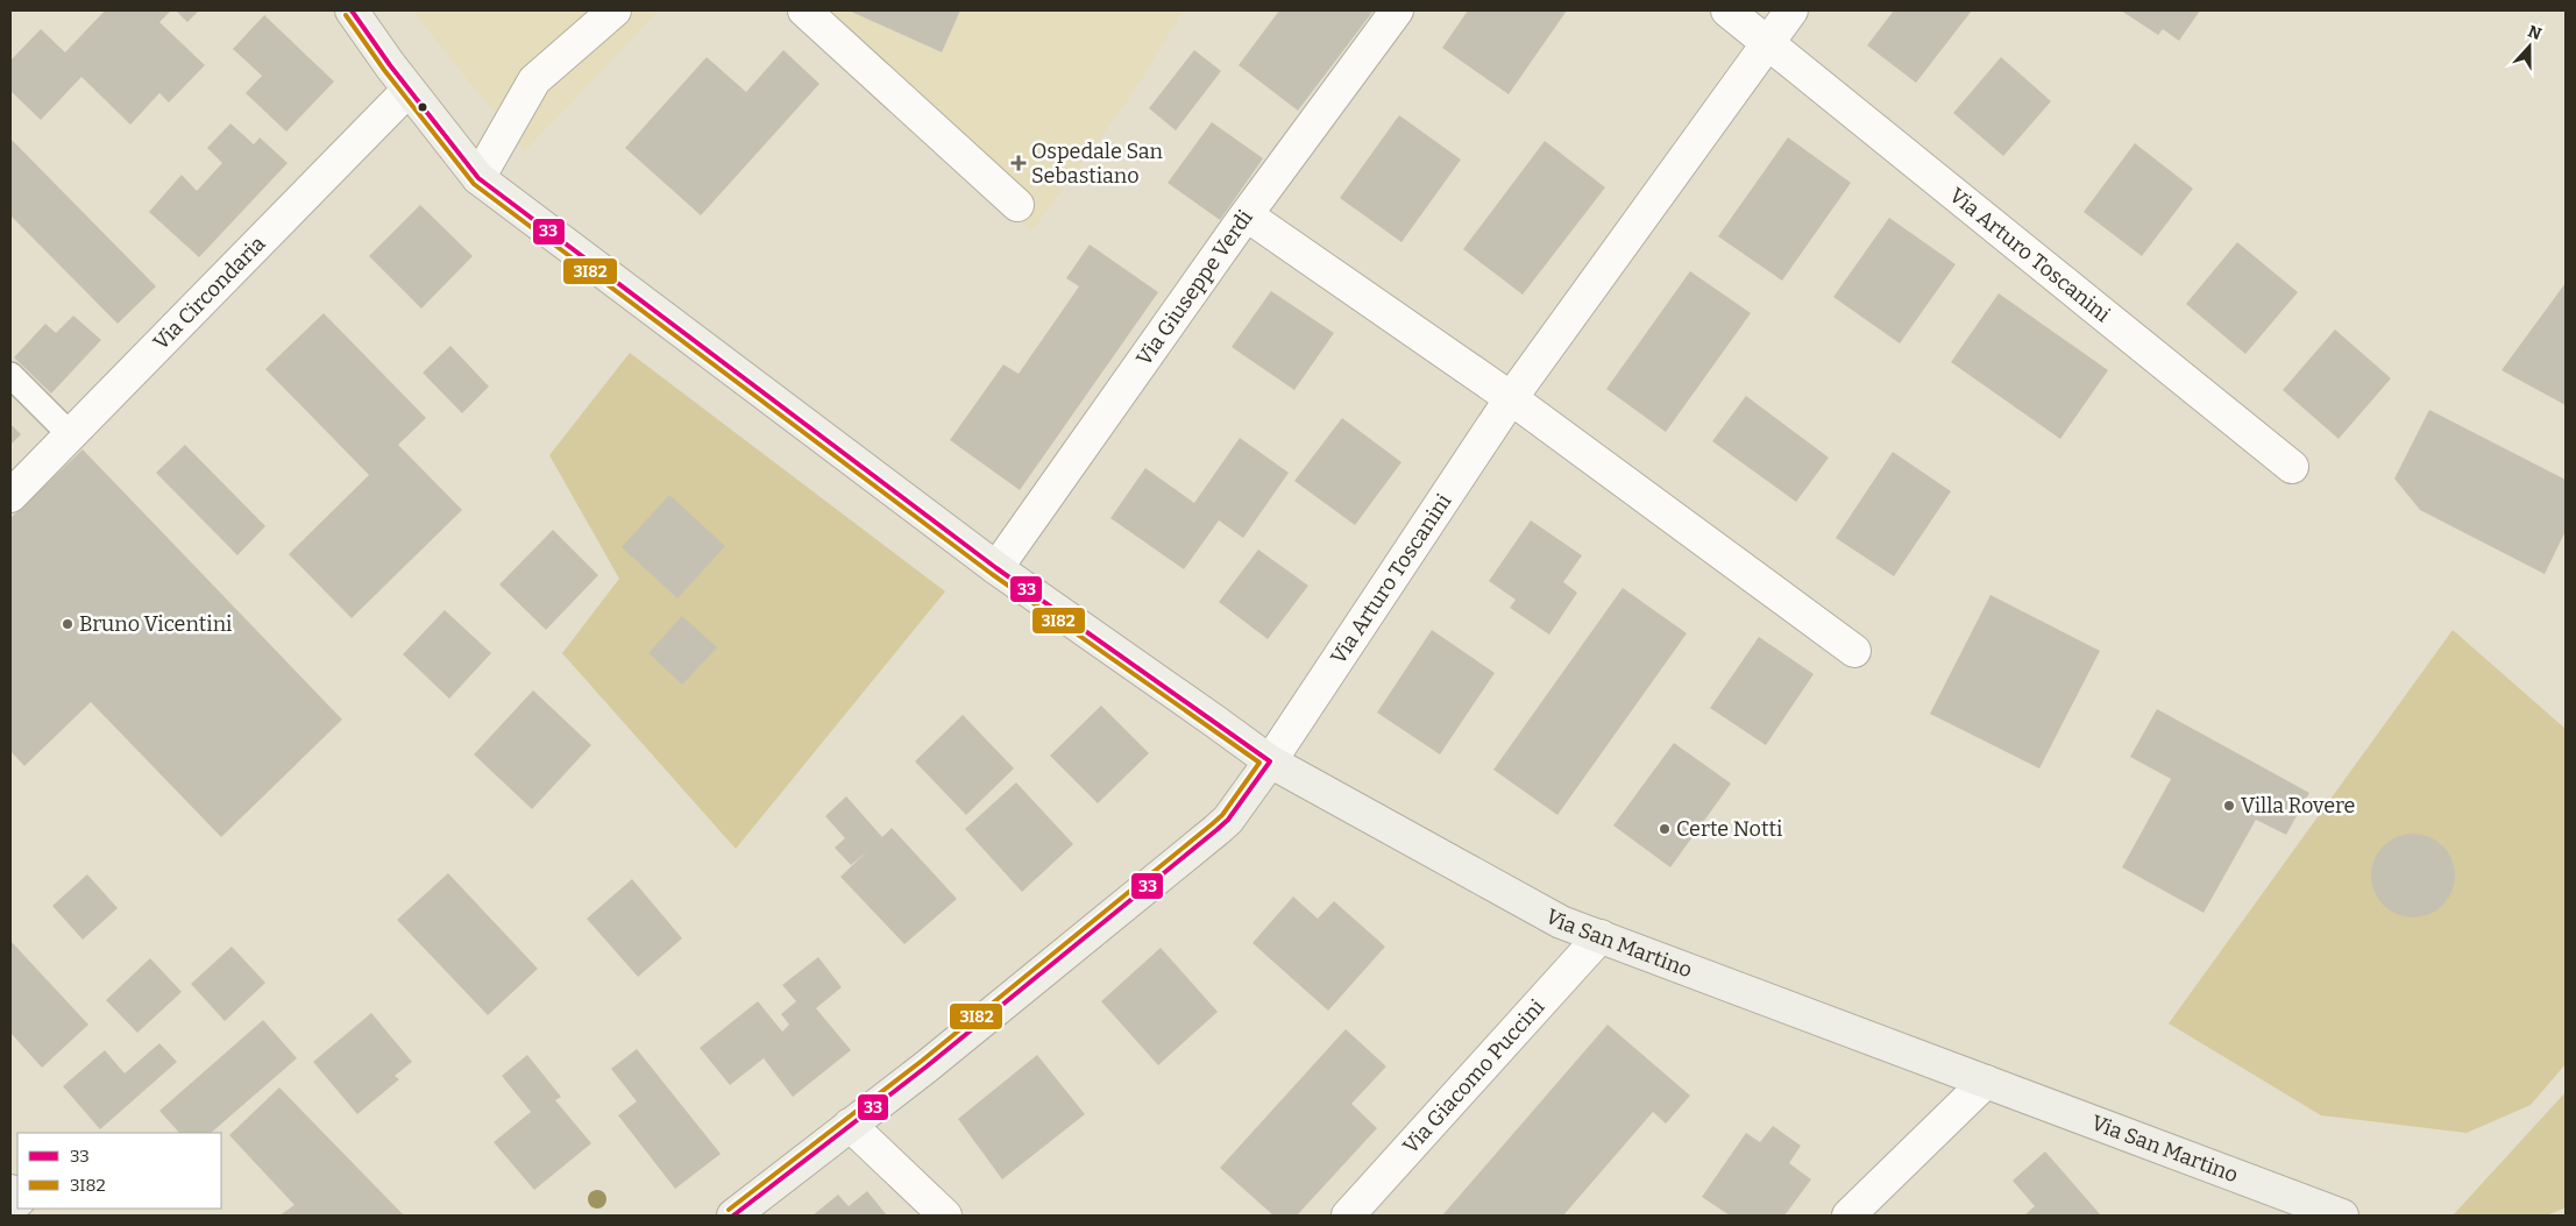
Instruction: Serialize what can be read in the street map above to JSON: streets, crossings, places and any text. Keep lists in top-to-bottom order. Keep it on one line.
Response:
{"streets":{"street":["Via Arturo Toscanini","Via Giuseppe Verdi","Via Circondaria","Via San Martino","Via Giacomo Puccini"]},"crossings":[["Via Arturo Toscanini","Via San Martino"],["Via San Martino","Via Giacomo Puccini"]],"places":{"health":["Ospedale San Sebastiano"],"other":["Bruno Vicentini","Villa Rovere","Certe Notti"]},"lines":["transit line 33","transit line 3I82"],"legend":["33","3I82"],"north":"top"}
